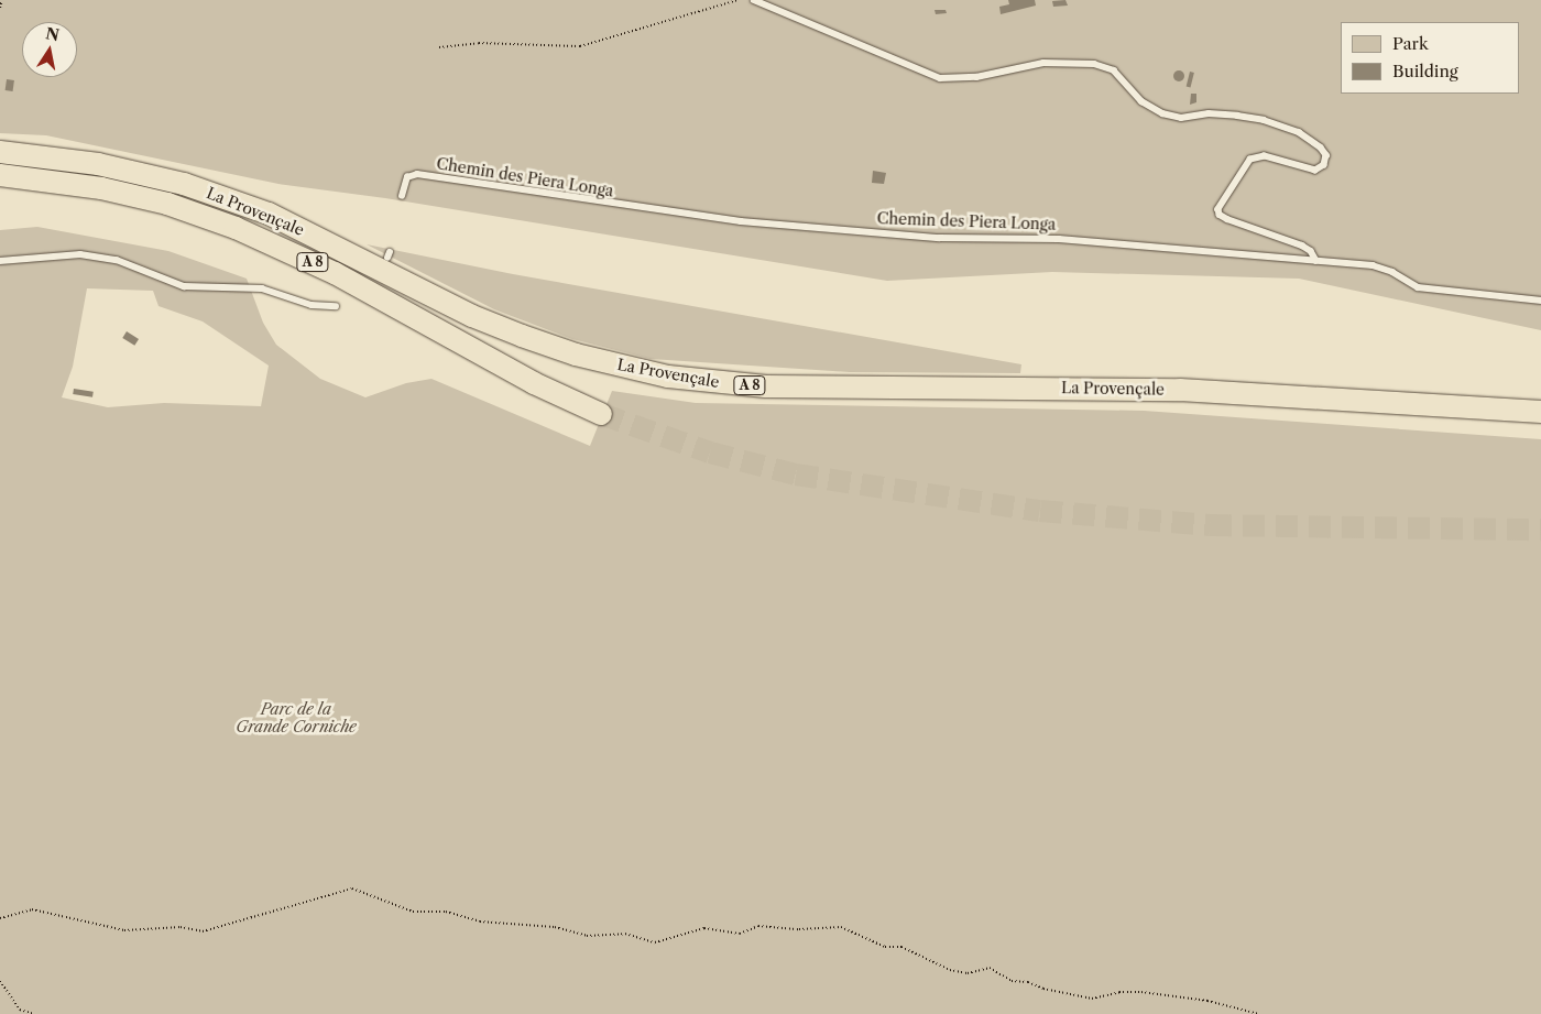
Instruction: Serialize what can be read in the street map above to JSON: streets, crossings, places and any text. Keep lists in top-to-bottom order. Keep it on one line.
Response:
{"streets":{"highway":["La Provençale","A 8"],"lane":["Chemin des Piera Longa"]},"parks":["Parc de la Grande Corniche"],"legend":["Park","Building"],"north":"top"}
